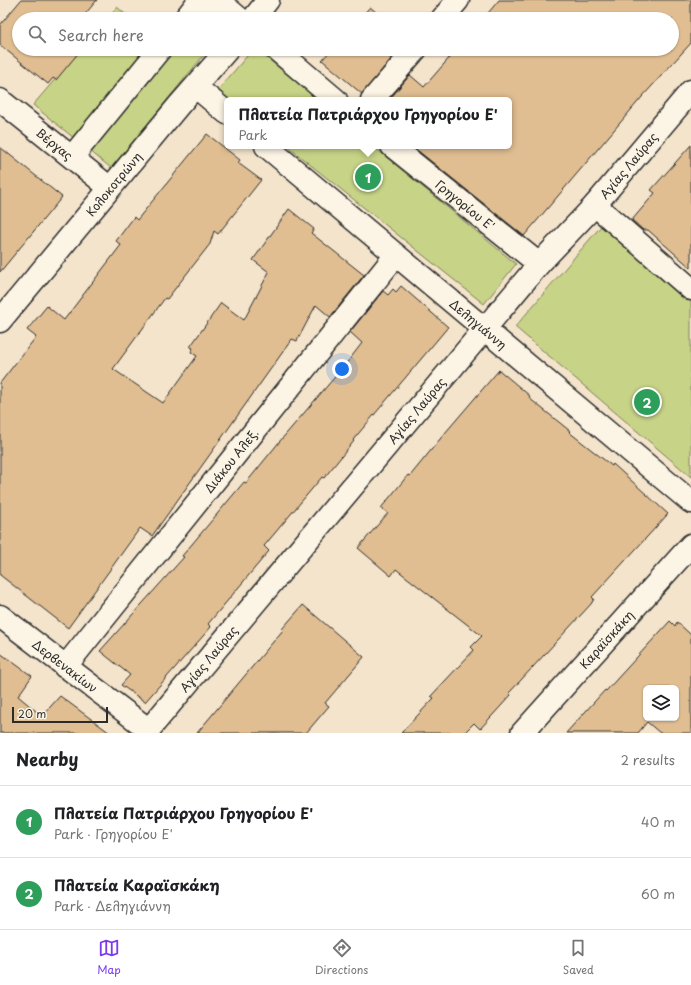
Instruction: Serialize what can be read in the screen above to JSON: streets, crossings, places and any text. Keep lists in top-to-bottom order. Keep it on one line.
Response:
{"streets":{"street":["Βέργας","Αγίας Λαύρας","Κολοκοτρώνη","Γρηγορίου Ε'","Δεληγιάννη","Διάκου Αλεξ.","Καραϊσκάκη","Δερβενακίων"]},"crossings":[["Βέργας","Κολοκοτρώνη"],["Αγίας Λαύρας","Γρηγορίου Ε'"],["Αγίας Λαύρας","Δεληγιάννη"],["Αγίας Λαύρας","Δερβενακίων"],["Δεληγιάννη","Διάκου Αλεξ."],["Διάκου Αλεξ.","Δερβενακίων"]],"scale_bar":"20 m","page":{"search":"Search here","popup":["Πλατεία Πατριάρχου Γρηγορίου Ε'","Park"],"pins":["1","2"],"scale":"20 m","heading":["Nearby","2 results"],"list":[{"mark":"1","name":"Πλατεία Πατριάρχου Γρηγορίου Ε'","note":"Park · Γρηγορίου Ε'","value":"40 m"},{"mark":"2","name":"Πλατεία Καραϊσκάκη","note":"Park · Δεληγιάννη","value":"60 m"}],"nav":["Map","Directions","Saved"]}}
